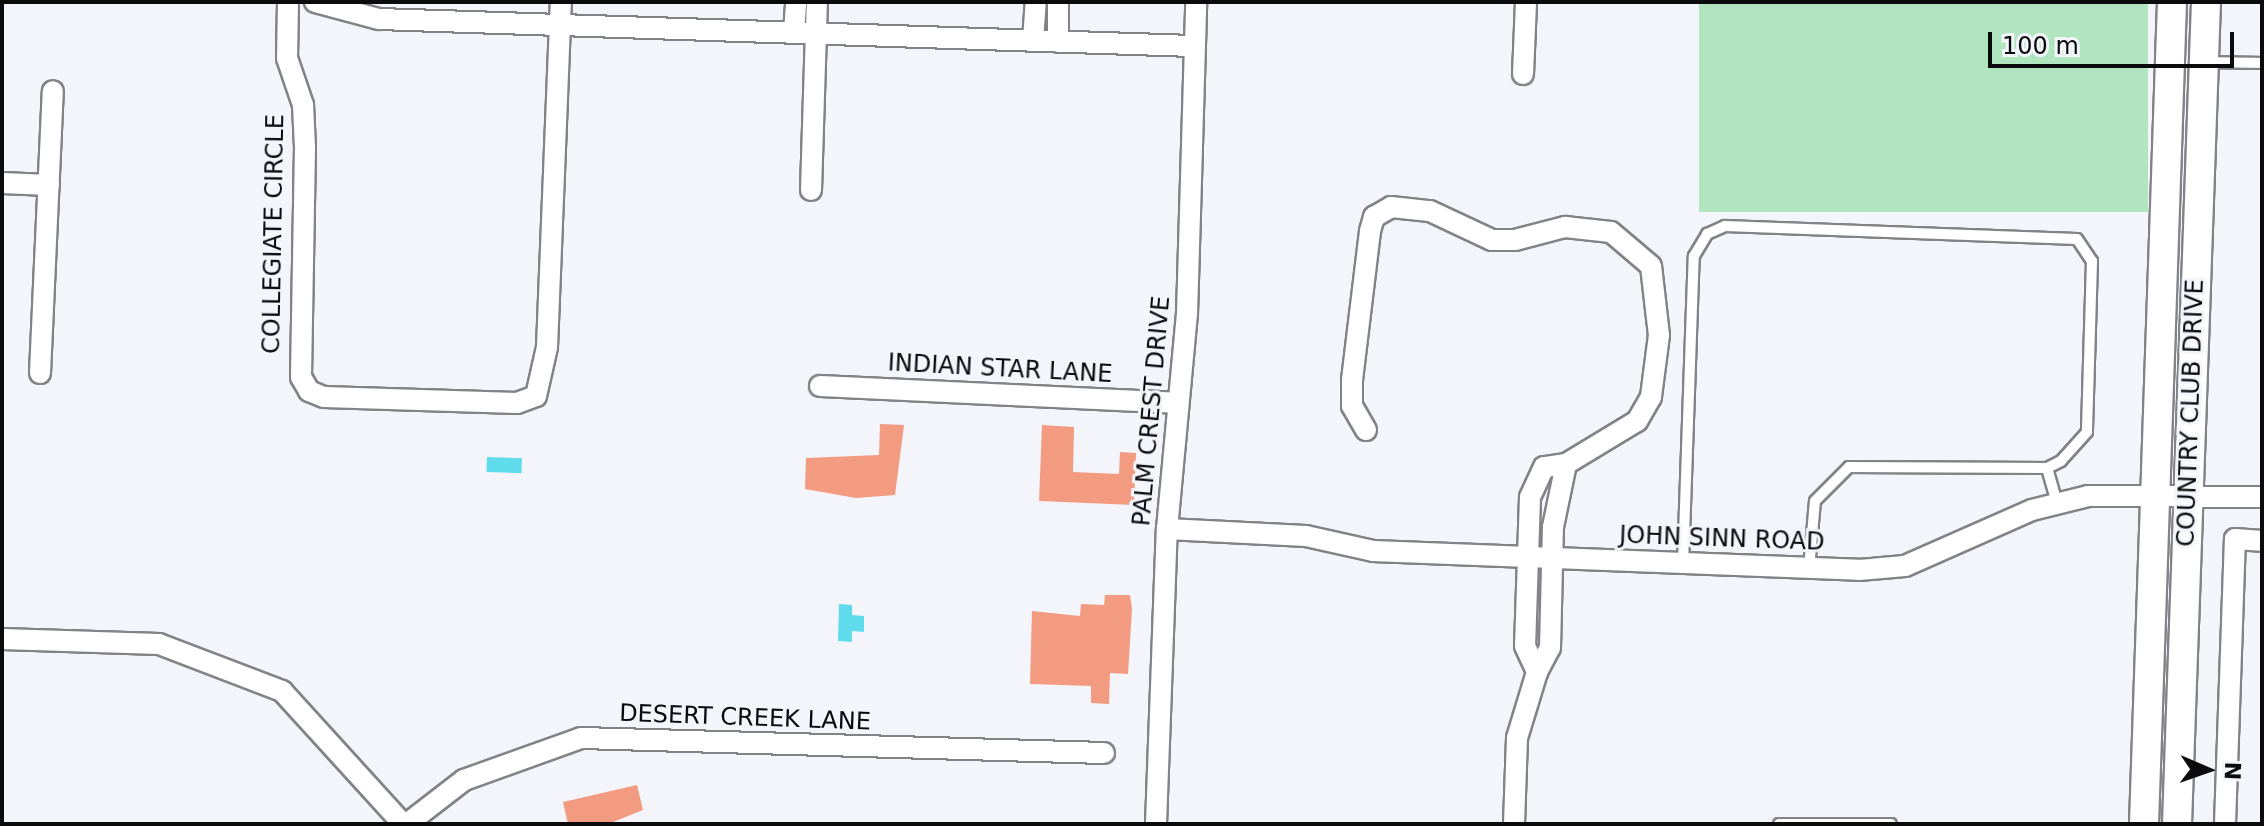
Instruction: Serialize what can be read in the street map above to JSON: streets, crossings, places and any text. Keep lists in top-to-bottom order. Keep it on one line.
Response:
{"streets":{"main road":["COUNTRY CLUB DRIVE"],"street":["COLLEGIATE CIRCLE","INDIAN STAR LANE","PALM CREST DRIVE","JOHN SINN ROAD","DESERT CREEK LANE"]},"crossings":[["INDIAN STAR LANE","PALM CREST DRIVE"],["PALM CREST DRIVE","JOHN SINN ROAD"],["COUNTRY CLUB DRIVE","JOHN SINN ROAD"]],"scale_bar":"100 m","north":"right"}
